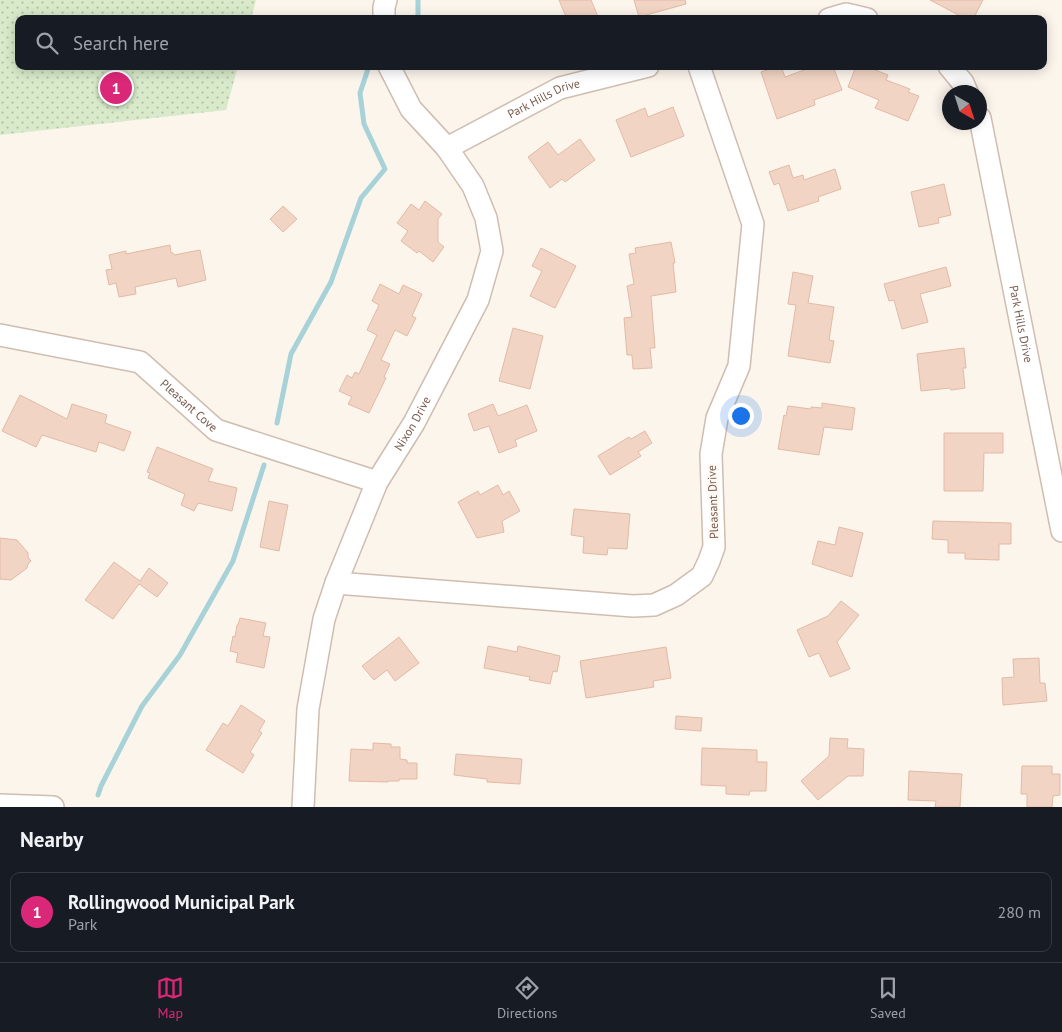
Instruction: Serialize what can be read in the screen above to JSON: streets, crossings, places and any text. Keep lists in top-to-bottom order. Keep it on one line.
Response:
{"streets":{"street":["Park Hills Drive","Pleasant Cove","Nixon Drive","Pleasant Drive"]},"crossings":[["Park Hills Drive","Nixon Drive"],["Pleasant Cove","Nixon Drive"],["Nixon Drive","Pleasant Drive"]],"north":"bottom right","page":{"search":"Search here","pins":"1","heading":"Nearby","list":[{"mark":"1","name":"Rollingwood Municipal Park","note":"Park","value":"280 m"}],"nav":["Map","Directions","Saved"]}}
